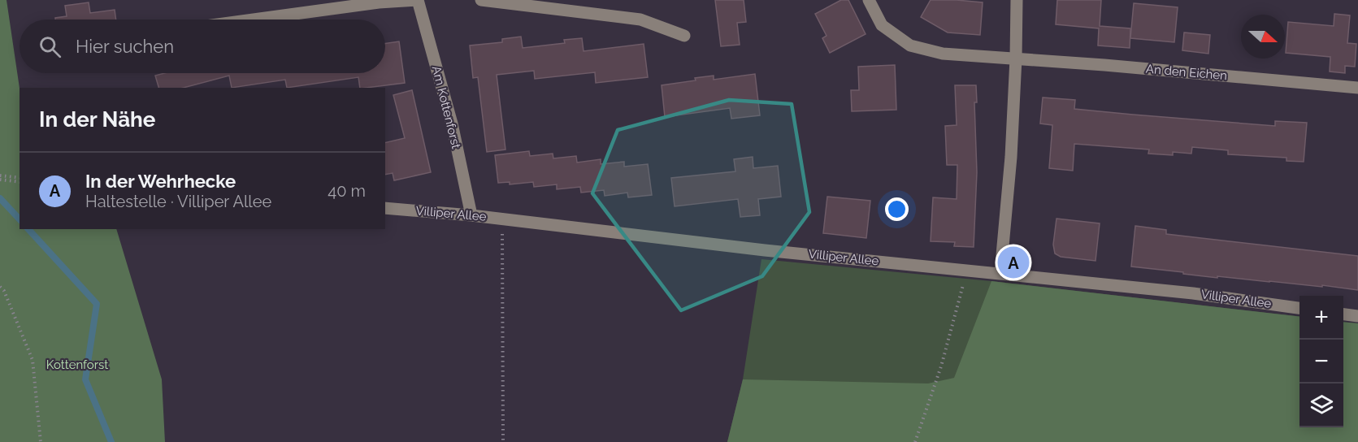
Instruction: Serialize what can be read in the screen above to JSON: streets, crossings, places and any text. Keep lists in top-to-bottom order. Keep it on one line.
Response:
{"streets":{"street":["An den Eichen","Am Kottenforst","Villiper Allee"]},"crossings":[["Am Kottenforst","Villiper Allee"]],"parks":["Kottenforst"],"north":"right","page":{"search":"Hier suchen","heading":"In der Nähe","list":[{"mark":"A","name":"In der Wehrhecke","note":"Haltestelle · Villiper Allee","value":"40 m"}],"pins":"A","map_buttons":["+","−"]}}
